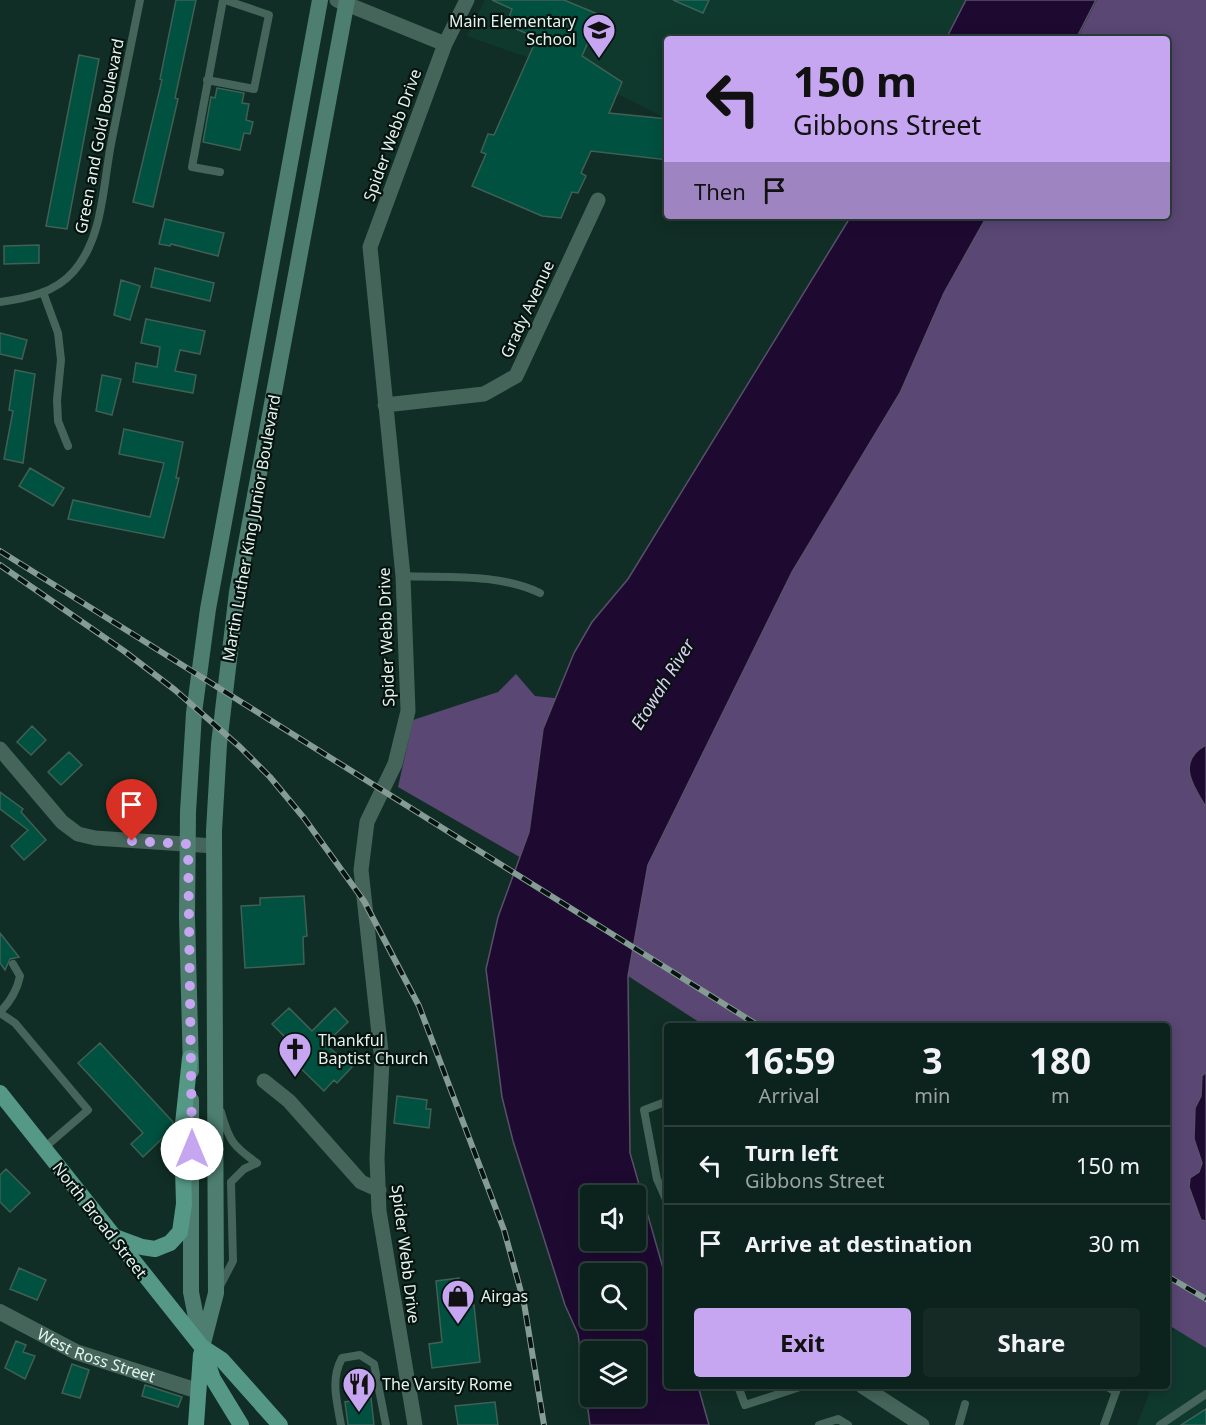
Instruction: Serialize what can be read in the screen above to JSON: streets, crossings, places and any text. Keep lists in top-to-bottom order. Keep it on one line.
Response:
{"streets":{"main road":["Martin Luther King Junior Boulevard","North Broad Street"],"street":["Spider Webb Drive","Grady Avenue","West Ross Street"],"lane":["Green and Gold Boulevard"]},"crossings":[["Spider Webb Drive","Grady Avenue"],["Martin Luther King Junior Boulevard","North Broad Street"]],"water":["Etowah River"],"places":{"school or university":["Main Elementary School"],"church":["Thankful Baptist Church"],"shop":["Airgas"],"restaurant":["The Varsity Rome"]},"page":{"turn":["150 m","Gibbons Street"],"then":"Then","eta":["16:59","Arrival","3","min","180","m"],"list":[{"name":"Turn left","note":"Gibbons Street","value":"150 m"},{"name":"Arrive at destination","value":"30 m"}],"buttons":["Exit","Share"]}}
